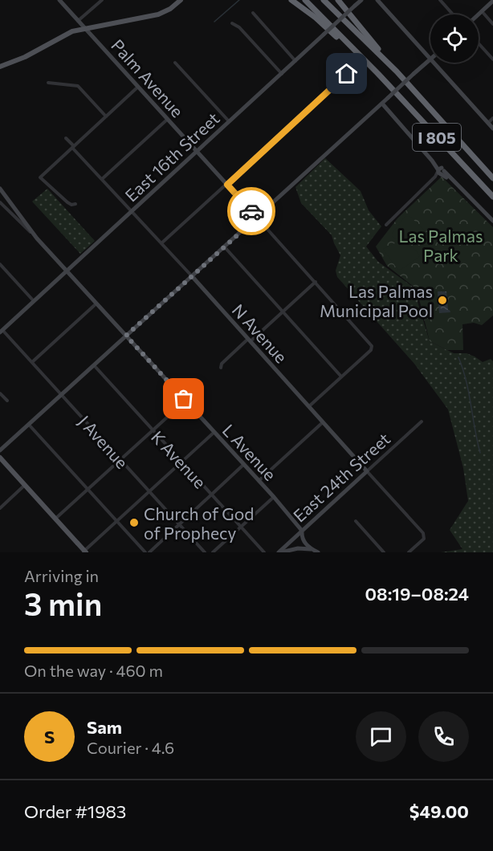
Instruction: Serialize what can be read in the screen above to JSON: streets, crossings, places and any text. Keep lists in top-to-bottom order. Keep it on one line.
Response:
{"streets":{"highway":["I 805"],"street":["Palm Avenue","East 16th Street","N Avenue","J Avenue","L Avenue","K Avenue","East 24th Street"]},"crossings":[["Palm Avenue","East 16th Street"],["East 16th Street","N Avenue"],["East 16th Street","J Avenue"],["East 16th Street","L Avenue"],["N Avenue","East 24th Street"],["L Avenue","East 24th Street"]],"parks":["Las Palmas Park"],"places":["Las Palmas Municipal Pool","Church of God of Prophecy"],"page":{"heading":["3 min","Arriving in","08:19–08:24"],"panel":["Sam","Courier · 4.6","Order #1983","$49.00"],"bar":"On the way · 460 m","round":"S"}}
